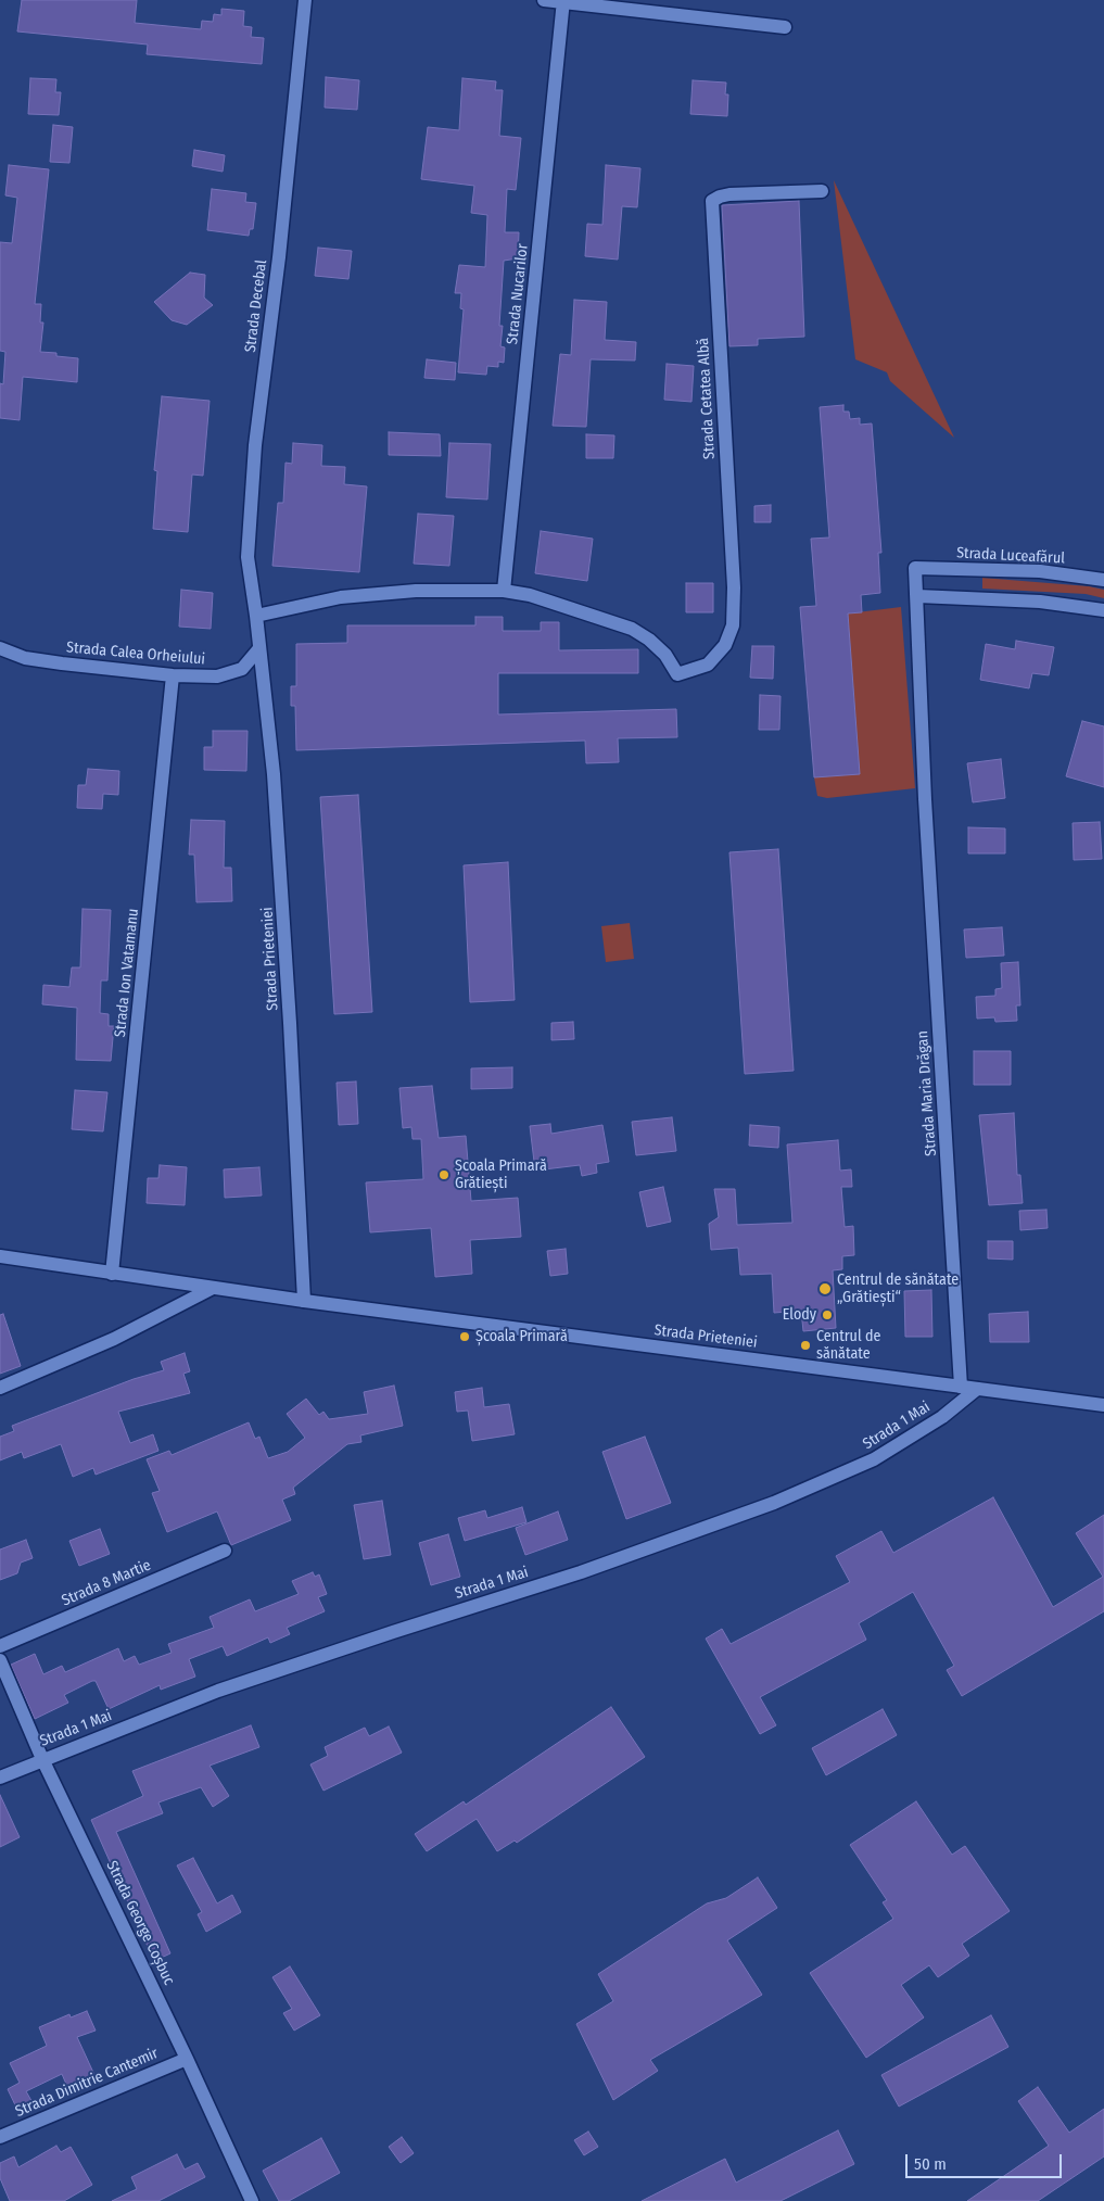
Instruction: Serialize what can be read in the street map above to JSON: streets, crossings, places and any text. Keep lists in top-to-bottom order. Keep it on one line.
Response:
{"streets":{"street":["Strada Nucarilor","Strada Decebal","Strada Cetatea Albă","Strada Luceafărul","Strada Calea Orheiului","Strada Prieteniei","Strada Ion Vatamanu","Strada Maria Drăgan","Strada 1 Mai","Strada 8 Martie","Strada George Coșbuc","Strada Dimitrie Cantemir"]},"crossings":[["Strada Nucarilor","Strada Cetatea Albă"],["Strada Decebal","Strada Prieteniei"],["Strada Luceafărul","Strada Maria Drăgan"],["Strada Calea Orheiului","Strada Prieteniei"],["Strada Calea Orheiului","Strada Ion Vatamanu"],["Strada Prieteniei","Strada Ion Vatamanu"],["Strada Prieteniei","Strada Maria Drăgan"],["Strada Prieteniei","Strada 1 Mai"],["Strada 1 Mai","Strada George Coșbuc"],["Strada George Coșbuc","Strada Dimitrie Cantemir"]],"places":["Școala Primară Grătiești","Centrul de sănătate „Grătiești“","Elody","Școala Primară","Centrul de sănătate"],"scale_bar":"50 m"}
